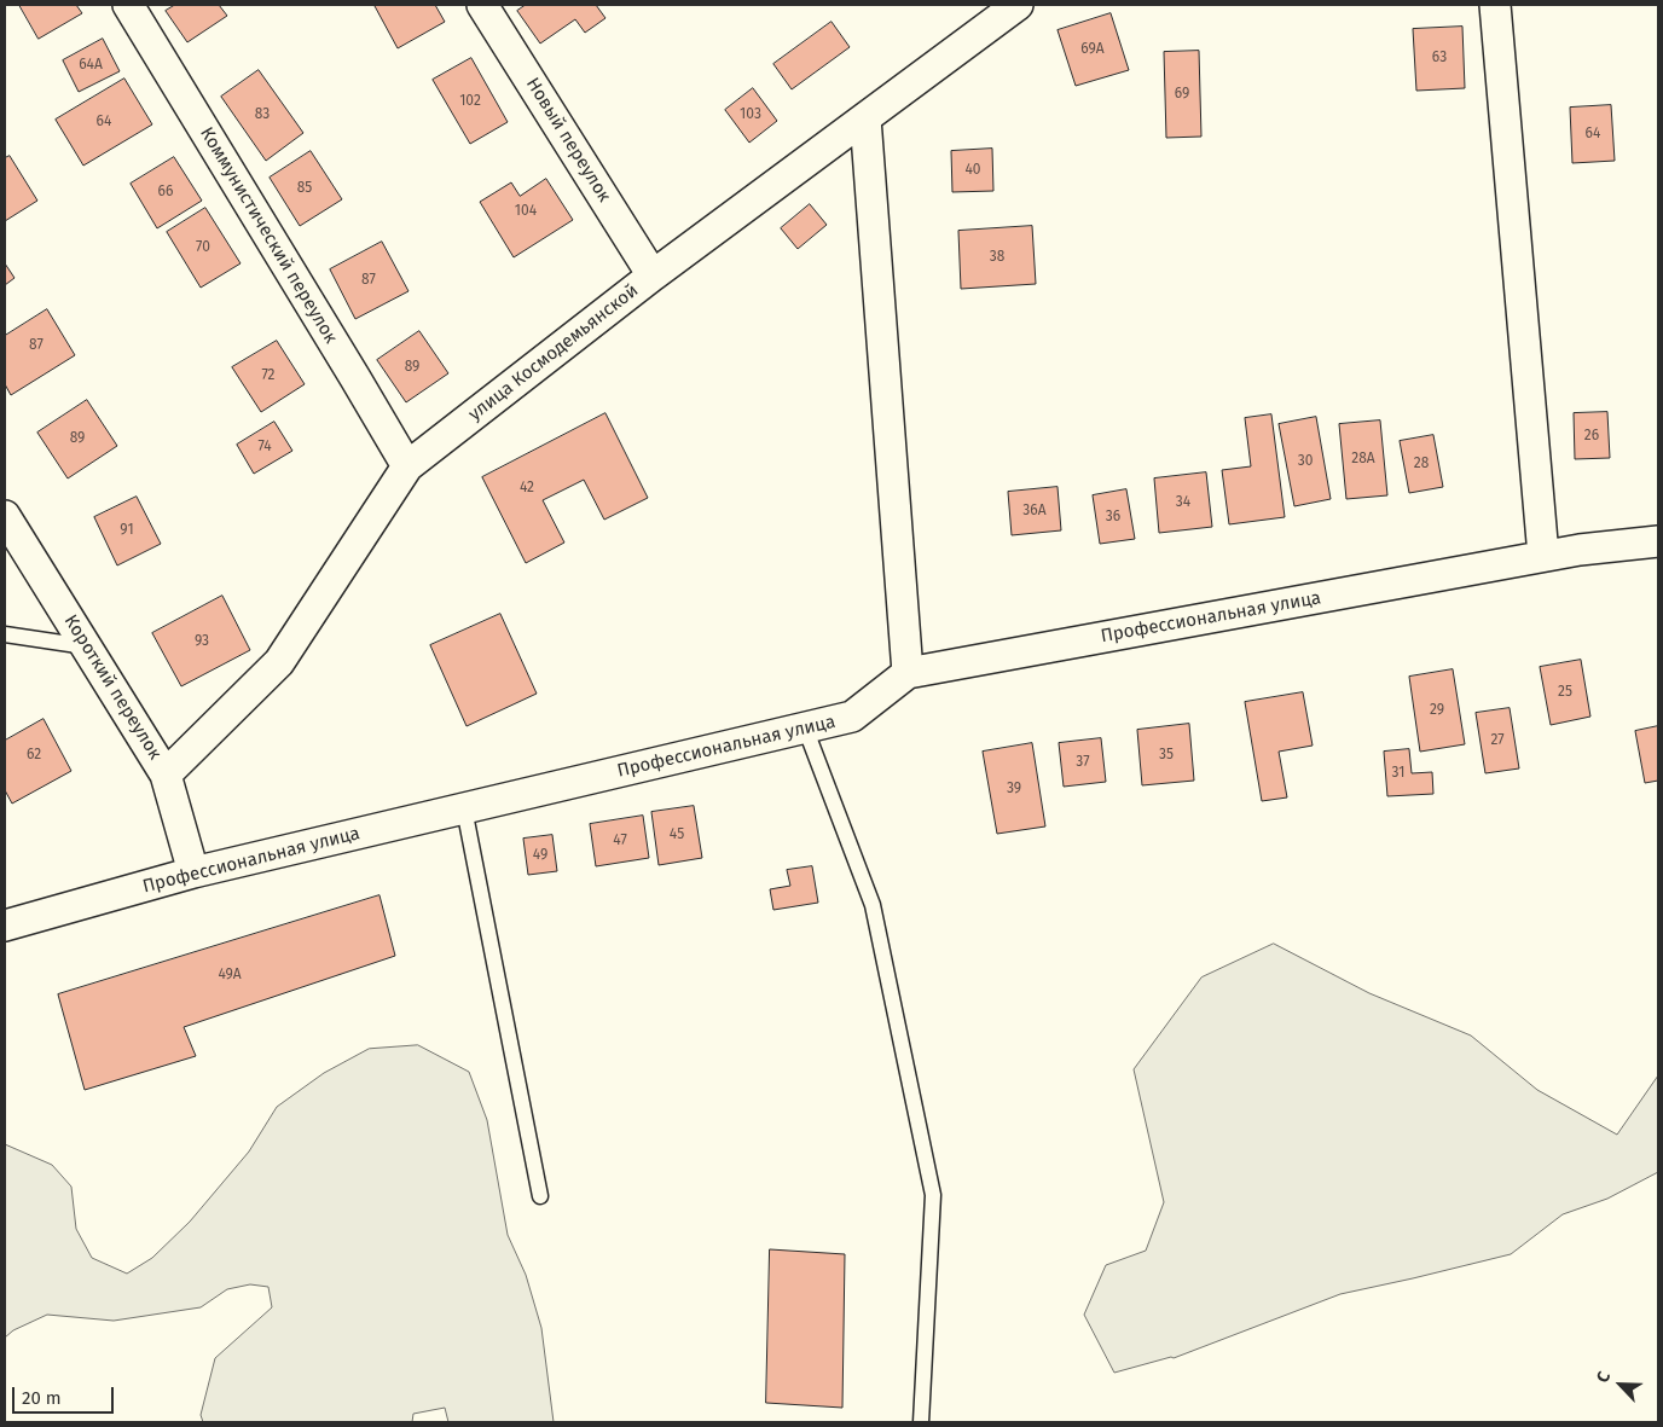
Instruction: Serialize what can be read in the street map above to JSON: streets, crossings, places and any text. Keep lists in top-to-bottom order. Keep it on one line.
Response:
{"streets":{"street":["Новый переулок","Коммунистический переулок","улица Космодемьянской","Профессиональная улица","Короткий переулок"]},"crossings":[["Новый переулок","улица Космодемьянской"],["Коммунистический переулок","улица Космодемьянской"],["улица Космодемьянской","Короткий переулок"],["Профессиональная улица","Короткий переулок"]],"house_numbers":["69А","63","64А","69","102","83","103","64","64","40","85","66","104","70","38","87","87","89","72","26","89","74","28А","30","28","42","34","36А","36","91","93","25","29","27","62","35","37","31","39","45","47","49","49А"],"scale_bar":"20 m","north":"top left"}
